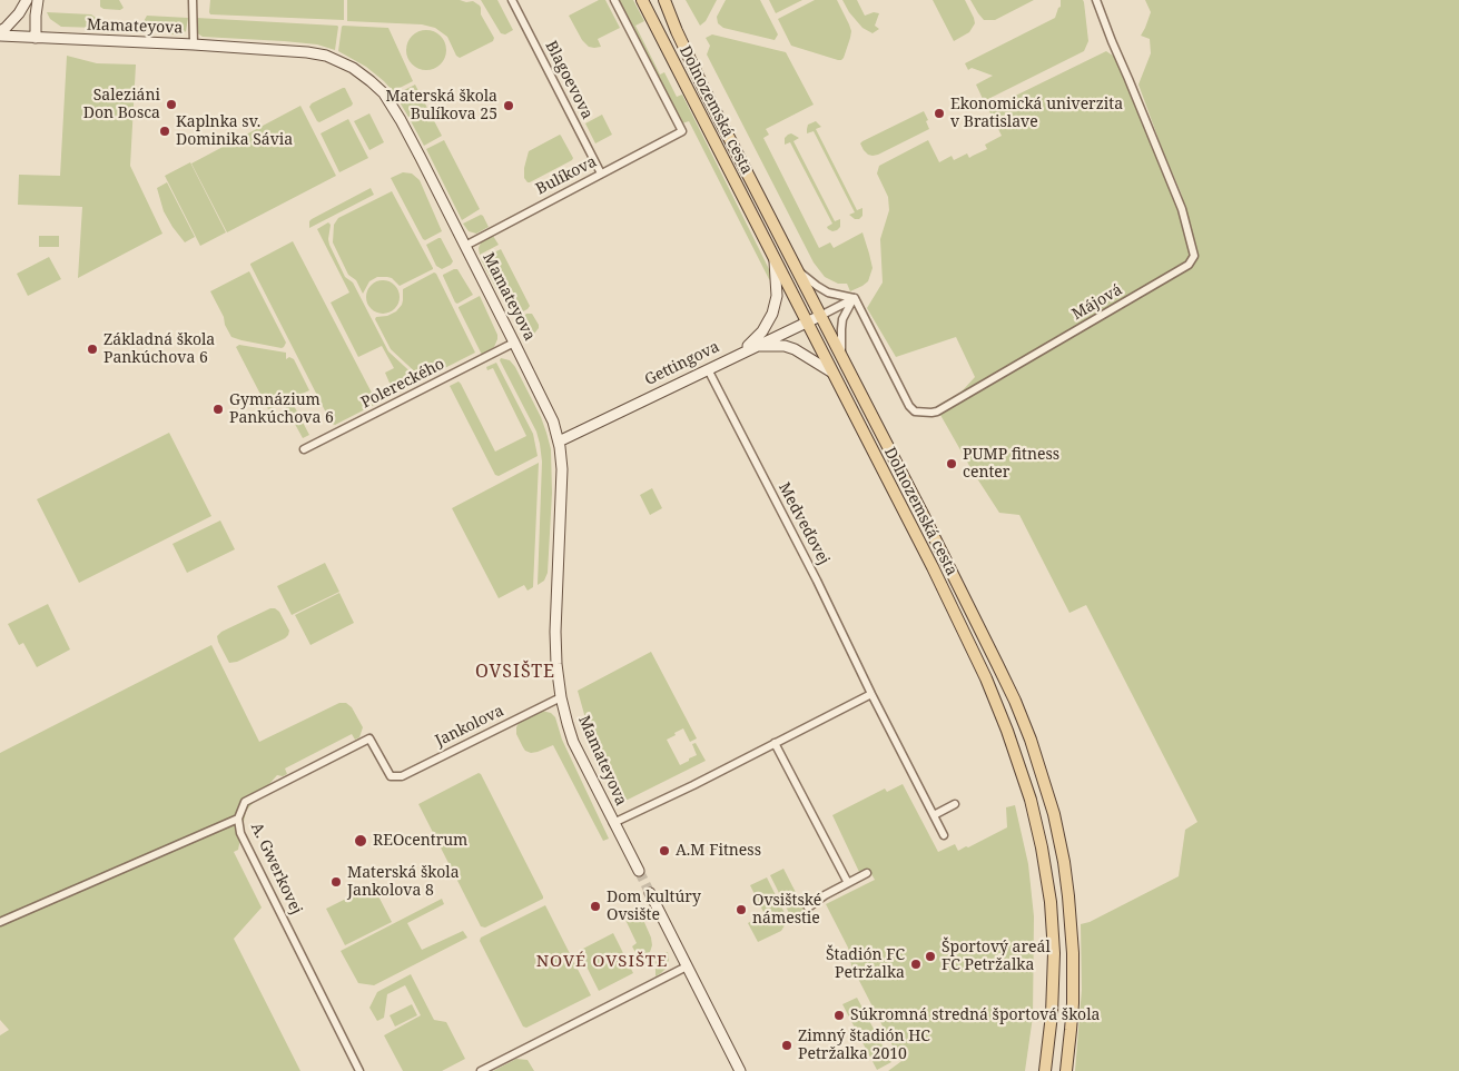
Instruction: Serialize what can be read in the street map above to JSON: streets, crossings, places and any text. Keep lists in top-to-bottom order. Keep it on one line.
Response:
{"streets":{"main road":["Dolnozemská cesta"],"street":["Mamateyova","Blagoevova","Bulíkova","Májová","Gettingova","Polereckého","Medveďovej","Jankolova","A. Gwerkovej"]},"crossings":[["Mamateyova","Bulíkova"],["Mamateyova","Gettingova"],["Mamateyova","Polereckého"],["Mamateyova","Jankolova"],["Blagoevova","Bulíkova"],["Dolnozemská cesta","Gettingova"],["Gettingova","Medveďovej"],["Jankolova","A. Gwerkovej"]],"districts":["OVSIŠTE","NOVÉ OVSIŠTE"],"places":["Saleziáni Don Bosca","Materská škola Bulíkova 25","Ekonomická univerzita v Bratislave","Kaplnka sv. Dominika Sávia","Základná škola Pankúchova 6","Gymnázium Pankúchova 6","PUMP fitness center","REOcentrum","A.M Fitness","Materská škola Jankolova 8","Dom kultúry Ovsište","Ovsištské námestie","Športový areál FC Petržalka","Štadión FC Petržalka","Súkromná stredná športová škola","Zimný štadión HC Petržalka 2010"]}
